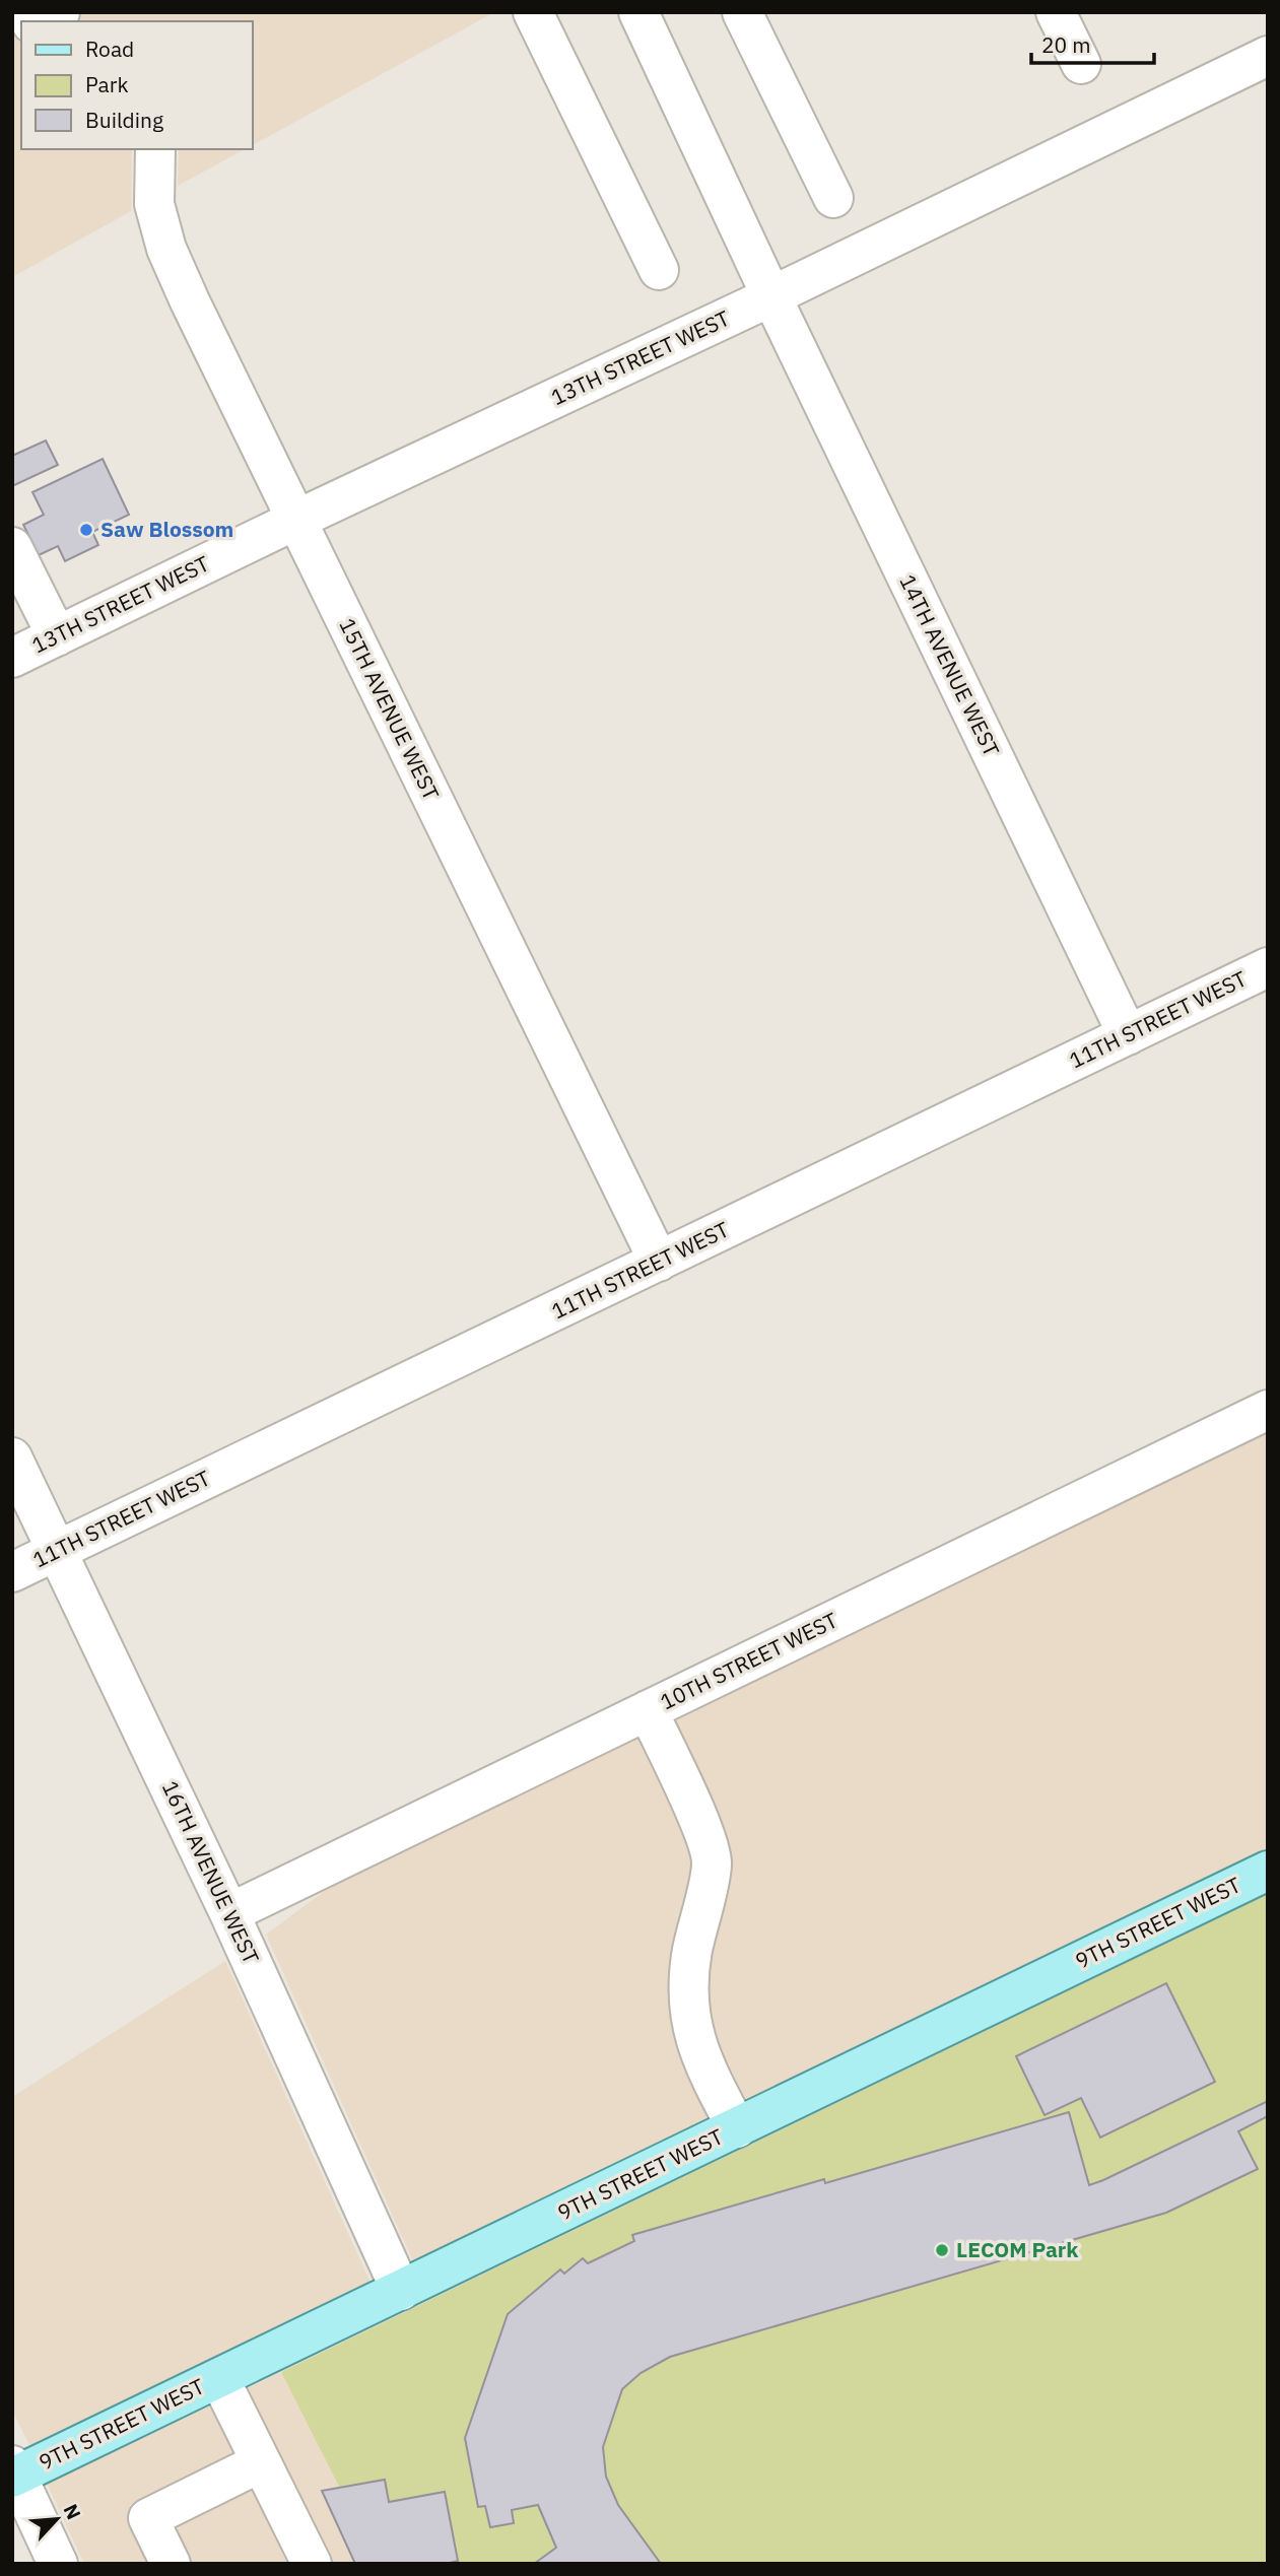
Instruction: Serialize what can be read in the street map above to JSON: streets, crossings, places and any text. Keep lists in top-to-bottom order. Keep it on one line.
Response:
{"streets":{"main road":["9TH STREET WEST"],"street":["13TH STREET WEST","14TH AVENUE WEST","15TH AVENUE WEST","11TH STREET WEST","10TH STREET WEST","16TH AVENUE WEST"]},"crossings":[["13TH STREET WEST","14TH AVENUE WEST"],["13TH STREET WEST","15TH AVENUE WEST"],["14TH AVENUE WEST","11TH STREET WEST"],["15TH AVENUE WEST","11TH STREET WEST"],["11TH STREET WEST","16TH AVENUE WEST"],["10TH STREET WEST","16TH AVENUE WEST"],["16TH AVENUE WEST","9TH STREET WEST"]],"places":["Saw Blossom","LECOM Park"],"legend":["Road","Park","Building"],"scale_bar":"20 m","north":"top right"}
